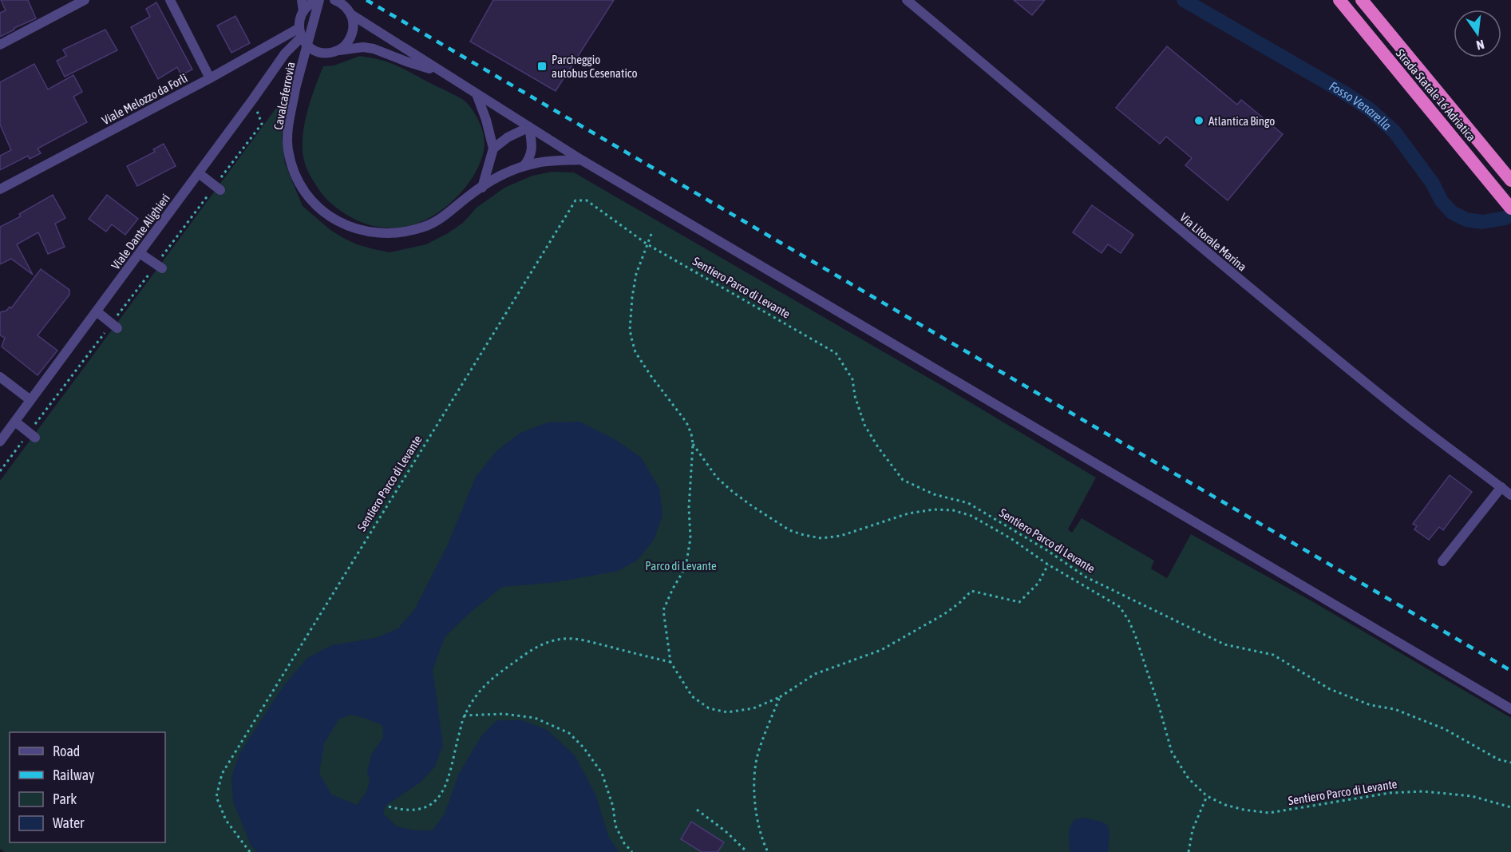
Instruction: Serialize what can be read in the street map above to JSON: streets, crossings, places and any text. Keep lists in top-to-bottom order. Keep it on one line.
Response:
{"streets":{"highway":["Strada Statale 16 Adriatica"],"street":["Cavalcaferrovia","Viale Melozzo da Forlì","Viale Dante Alighieri","Via Litorale Marina"],"path":["Sentiero Parco di Levante"]},"crossings":[["Viale Melozzo da Forlì","Viale Dante Alighieri"]],"water":["Fosso Venarella"],"parks":["Parco di Levante"],"places":{"transit":["Parcheggio autobus Cesenatico"],"other":["Atlantica Bingo"]},"legend":["Road","Railway","Park","Water"],"north":"bottom"}
